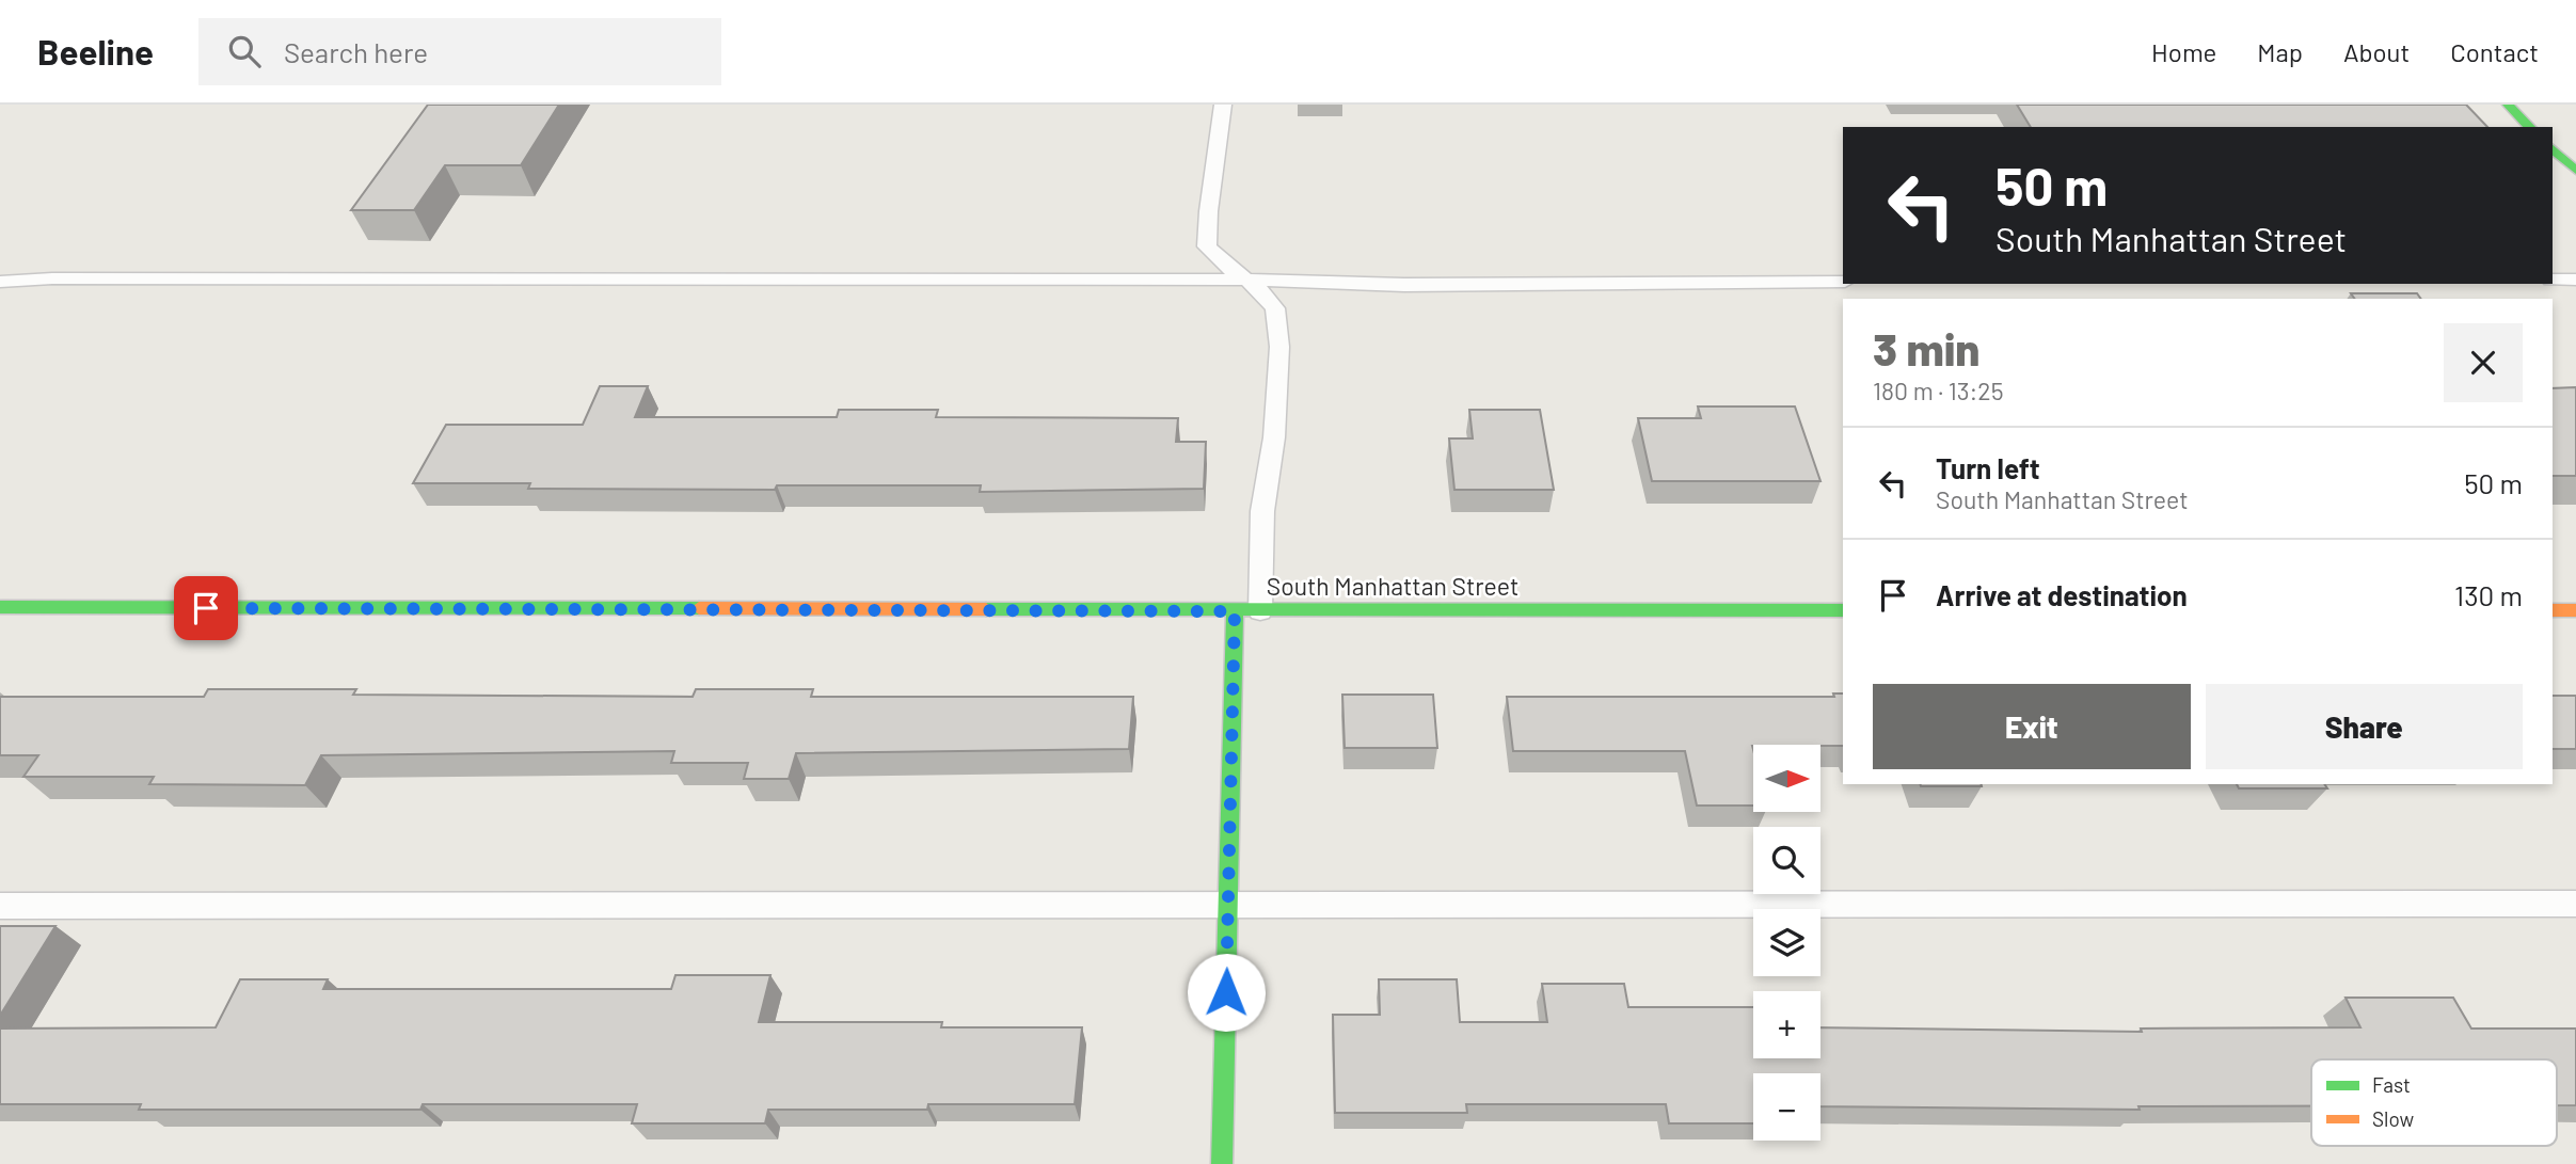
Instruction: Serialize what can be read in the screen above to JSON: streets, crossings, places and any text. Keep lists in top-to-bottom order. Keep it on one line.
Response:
{"streets":{"street":["South Manhattan Street"]},"legend":["Fast","Slow"],"north":"right","page":{"header":"Beeline","search":"Search here","nav":["Home","Map","About","Contact"],"turn":["50 m","South Manhattan Street"],"heading":["3 min","180 m · 13:25"],"list":[{"name":"Turn left","note":"South Manhattan Street","value":"50 m"},{"name":"Arrive at destination","value":"130 m"}],"buttons":["Exit","Share"],"map_buttons":["+","−"]}}
